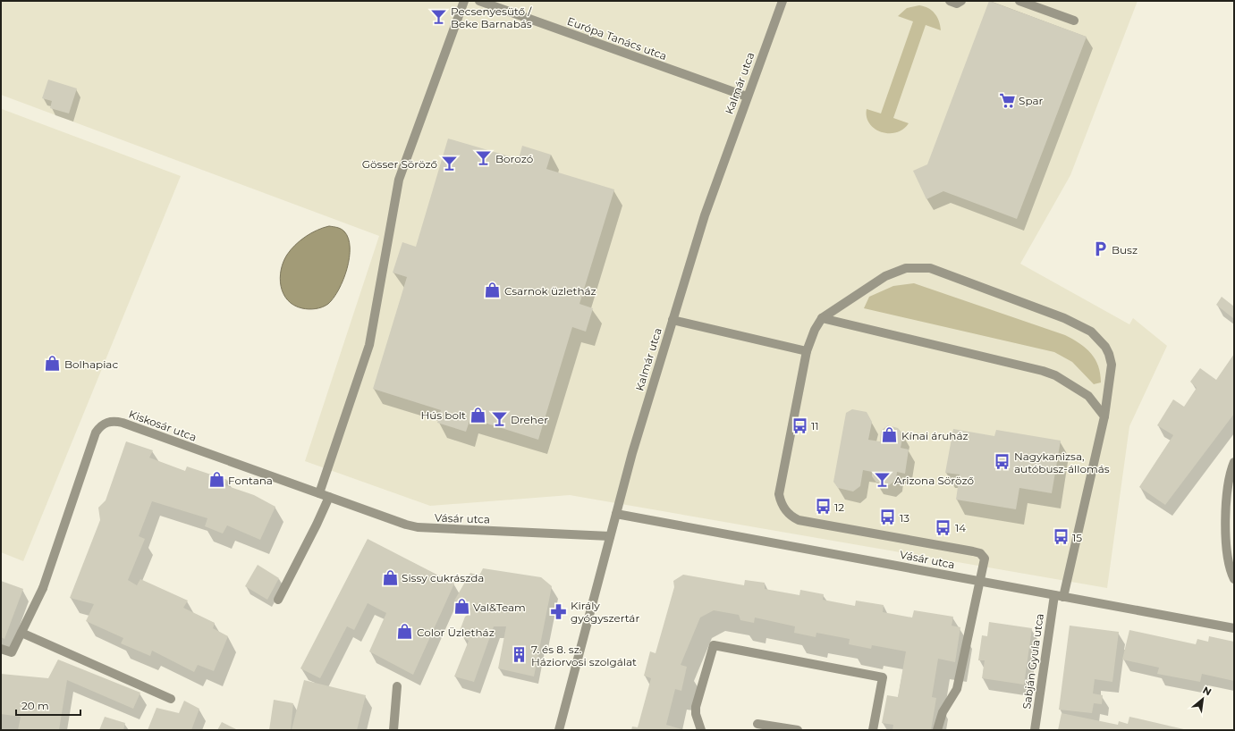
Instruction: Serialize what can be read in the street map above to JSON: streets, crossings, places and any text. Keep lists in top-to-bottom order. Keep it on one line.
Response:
{"streets":{"street":["Európa Tanács utca","Kalmár utca","Kiskosár utca","Vásár utca","Sabján Gyula utca"]},"crossings":[["Európa Tanács utca","Kalmár utca"],["Kalmár utca","Vásár utca"],["Kiskosár utca","Vásár utca"],["Vásár utca","Sabján Gyula utca"]],"places":{"bar":["Pecsenyesütő / Beke Barnabás","Borozó","Gösser Söröző","Dreher","Arizona Söröző"],"supermarket":["Spar"],"parking":["Busz"],"shop":["Csarnok üzletház","Bolhapiac","Hús bolt","Kínai áruház","Fontana","Sissy cukrászda","Val&Team","Color Üzletház"],"bus stop":["11","Nagykanizsa, autóbusz-állomás","12","13","14","15"],"pharmacy":["Király gyógyszertár"],"building":["7. és 8. sz. Háziorvosi szolgálat"]},"scale_bar":"20 m","north":"top right"}
